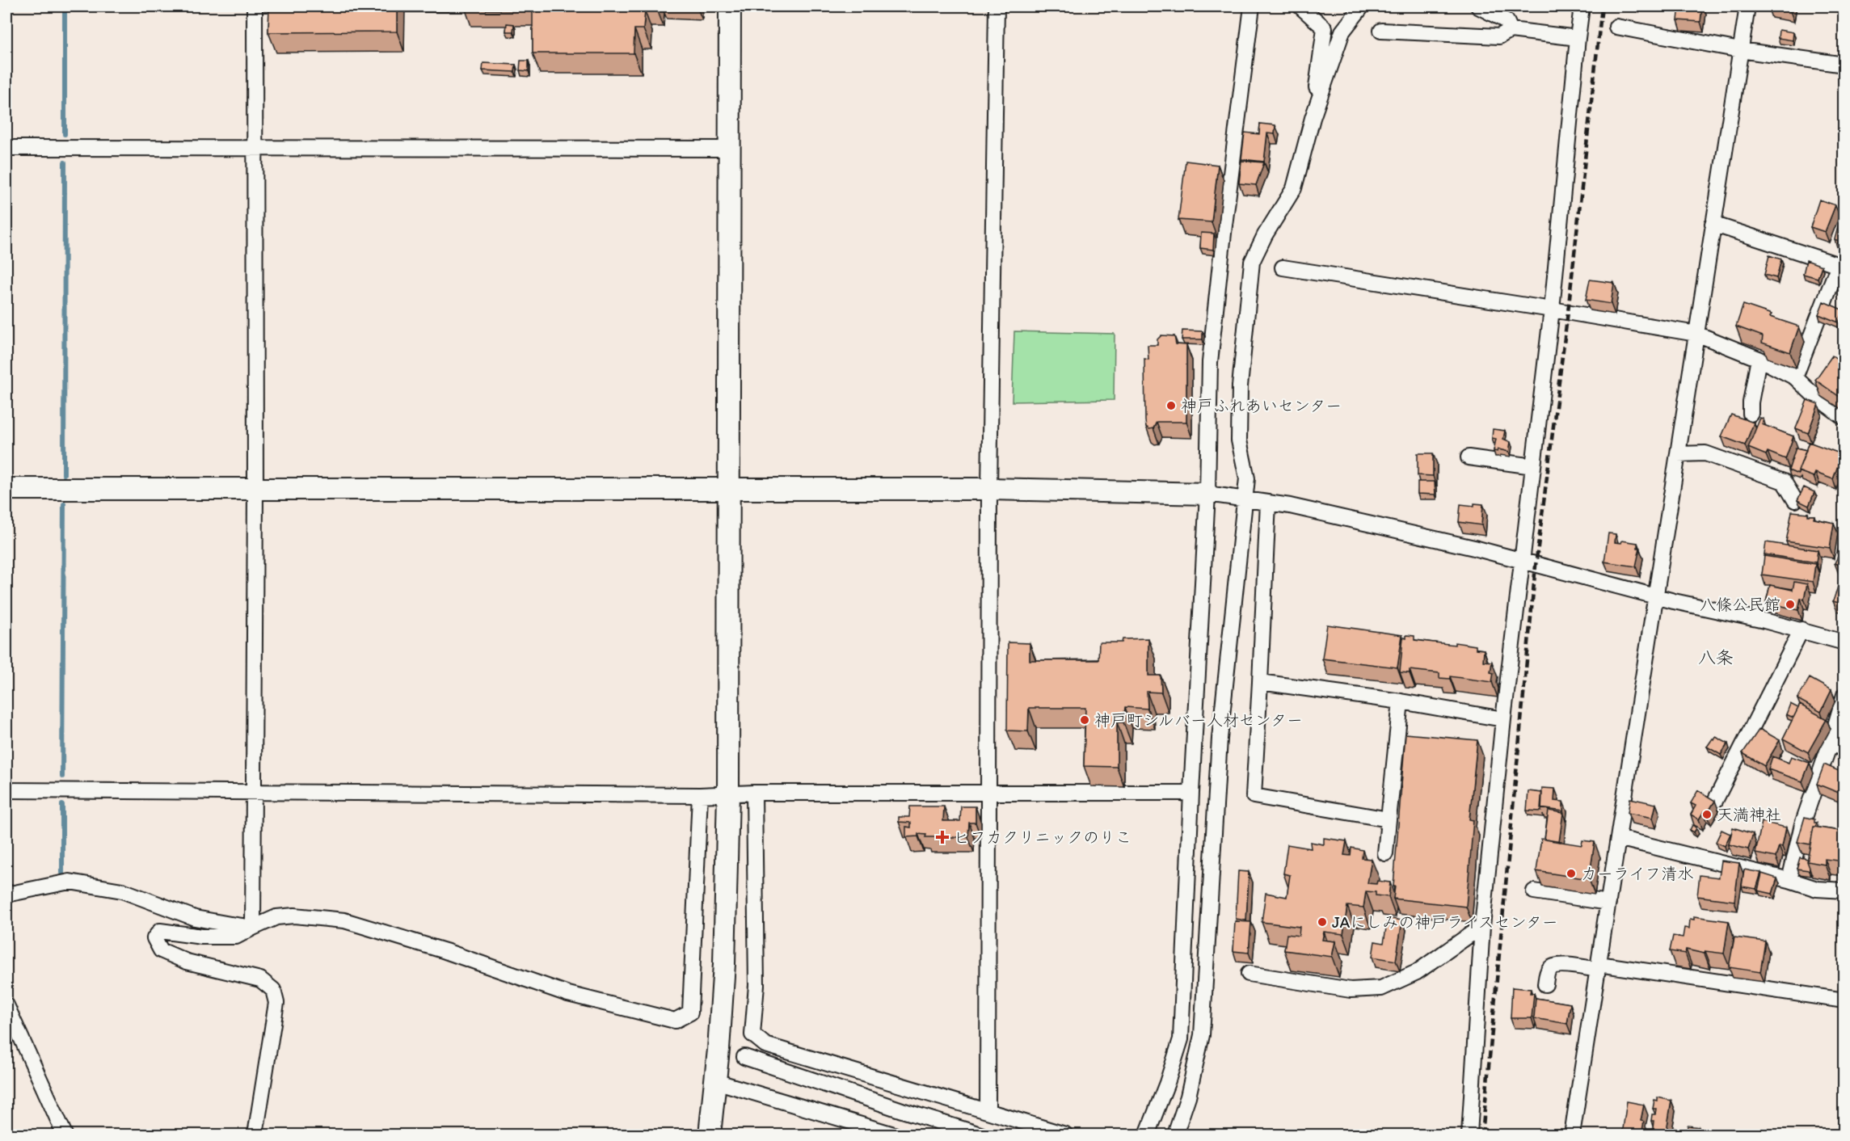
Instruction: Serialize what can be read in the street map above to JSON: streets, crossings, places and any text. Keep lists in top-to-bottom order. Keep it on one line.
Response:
{"districts":["八条"],"places":{"other":["神戸ふれあいセンター","八條公民館","神戸町シルバー人材センター","天満神社","カーライフ清水","JAにしみの神戸ライスセンター"],"health":["ヒフカクリニックのりこ"]}}
